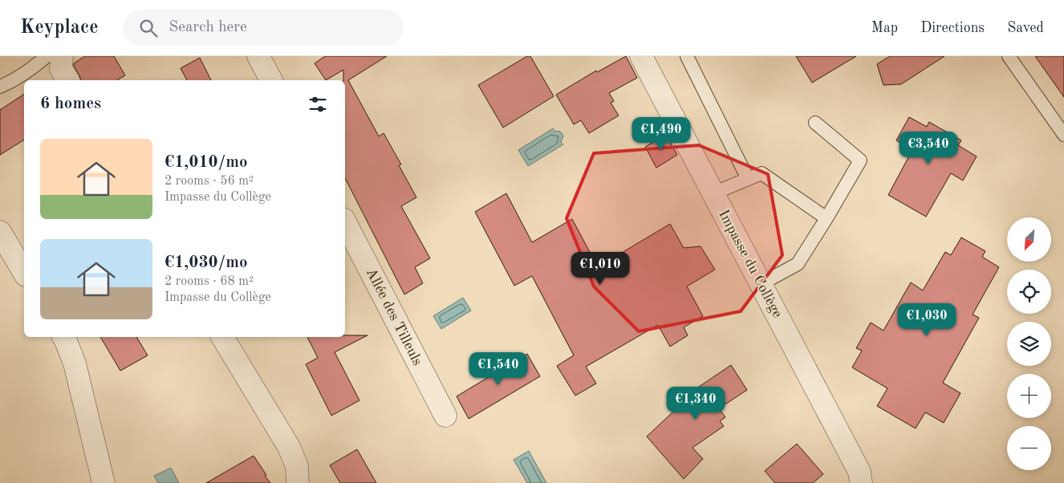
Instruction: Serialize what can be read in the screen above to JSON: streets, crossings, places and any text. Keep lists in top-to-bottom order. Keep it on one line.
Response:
{"streets":{"street":["Impasse du Collège","Allée des Tilleuls"]},"north":"bottom left","page":{"header":"Keyplace","search":"Search here","nav":["Map","Directions","Saved"],"heading":"6 homes","price":["€1,490","€3,540","€1,010","€1,030","€1,540","€1,340"],"list":[{"name":"€1,010/mo","note":"2 rooms · 56 m² · Impasse du Collège"},{"name":"€1,030/mo","note":"2 rooms · 68 m² · Impasse du Collège"}],"map_buttons":["+","−"]}}
